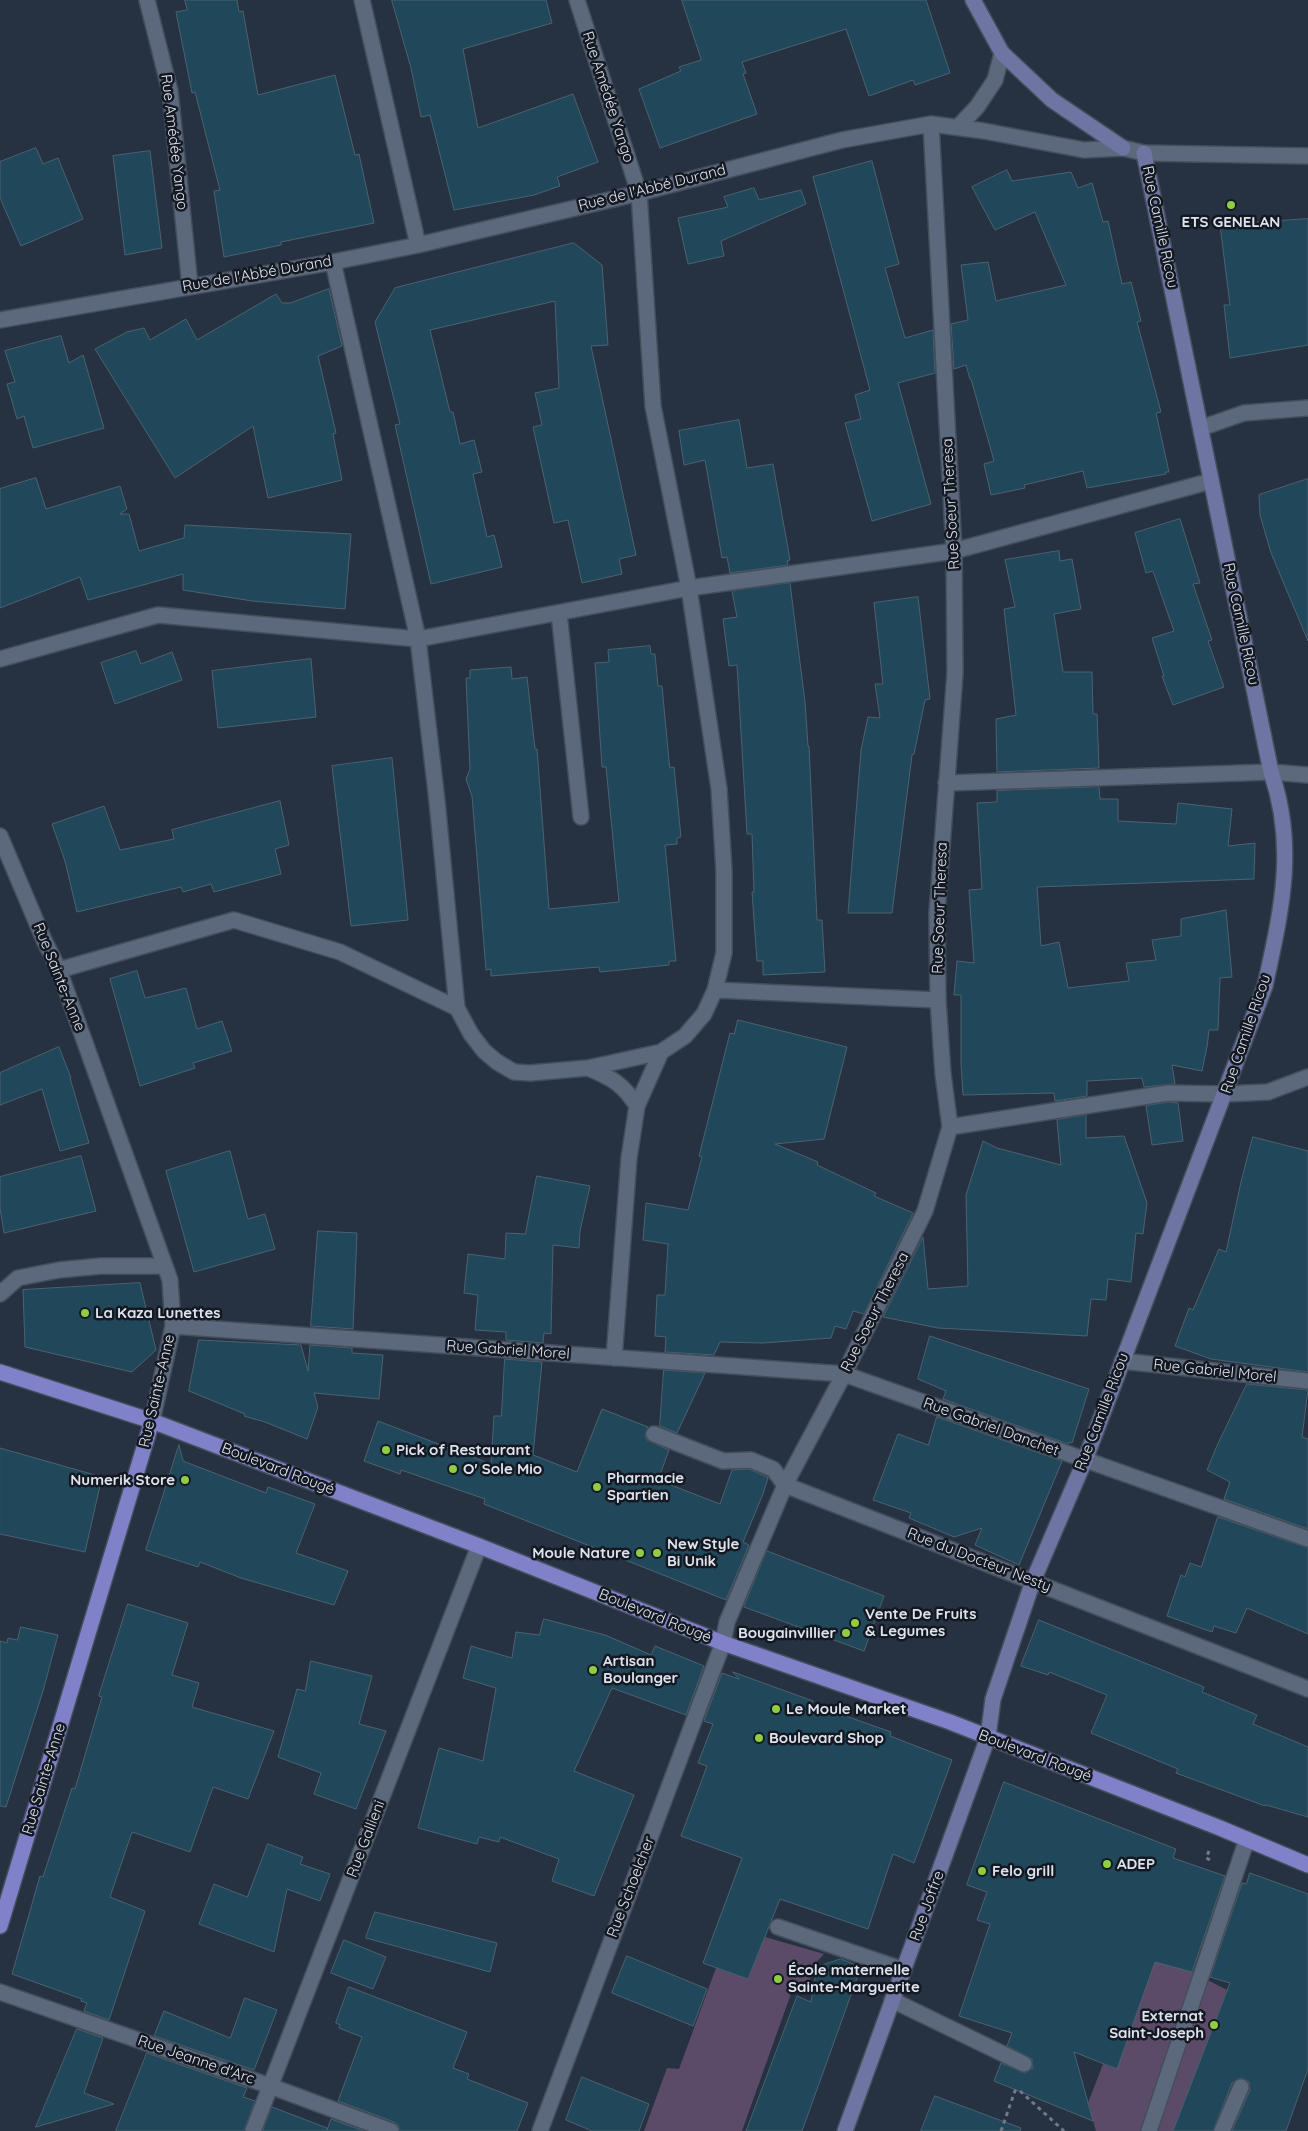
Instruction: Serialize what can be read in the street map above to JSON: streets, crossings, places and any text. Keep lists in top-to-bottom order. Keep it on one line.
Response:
{"streets":{"main road":["Rue Sainte-Anne","Boulevard Rougé"],"street":["Rue Amédée Yango","Rue de l'Abbé Durand","Rue Camille Ricou","Rue Soeur Theresa","Rue Gabriel Morel","Rue Gabriel Danchet","Rue du Docteur Nesty","Rue Gallieni","Rue Schoelcher","Rue Joffre","Rue Jeanne d'Arc"]},"crossings":[["Rue Amédée Yango","Rue de l'Abbé Durand"],["Rue de l'Abbé Durand","Rue Camille Ricou"],["Rue de l'Abbé Durand","Rue Soeur Theresa"],["Rue Camille Ricou","Rue Gabriel Morel"],["Rue Camille Ricou","Rue Gabriel Danchet"],["Rue Camille Ricou","Boulevard Rougé"],["Rue Camille Ricou","Rue du Docteur Nesty"],["Rue Camille Ricou","Rue Joffre"],["Rue Soeur Theresa","Rue Gabriel Morel"],["Rue Soeur Theresa","Rue Gabriel Danchet"],["Rue Soeur Theresa","Boulevard Rougé"],["Rue Soeur Theresa","Rue du Docteur Nesty"],["Rue Soeur Theresa","Rue Schoelcher"],["Rue Sainte-Anne","Rue Gabriel Morel"],["Rue Sainte-Anne","Boulevard Rougé"],["Rue Gabriel Morel","Rue Gabriel Danchet"],["Boulevard Rougé","Rue Gallieni"],["Boulevard Rougé","Rue Schoelcher"],["Boulevard Rougé","Rue Joffre"],["Rue Gallieni","Rue Jeanne d'Arc"]],"places":["ETS GENELAN","La Kaza Lunettes","Pick of Restaurant","O' Sole Mio","Numerik Store","Pharmacie Spartien","Moule Nature","New Style Bi Unik","Vente De Fruits & Legumes","Bougainvillier","Artisan Boulanger","Le Moule Market","Boulevard Shop","ADEP","Felo grill","École maternelle Sainte-Marguerite","Externat Saint-Joseph"]}
